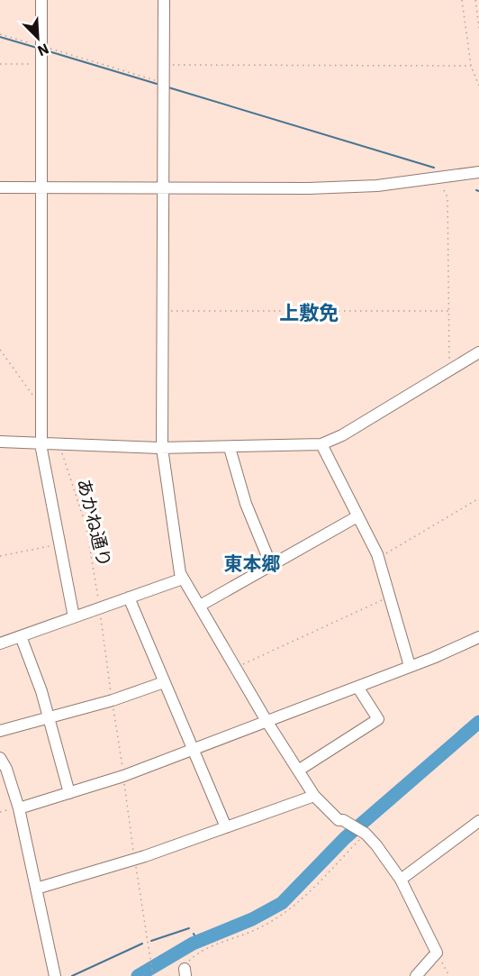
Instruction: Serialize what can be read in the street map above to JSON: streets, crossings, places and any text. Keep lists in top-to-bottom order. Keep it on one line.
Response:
{"streets":{"path":["あかね通り"]},"districts":["上敷免","東本郷"],"north":"bottom right"}
